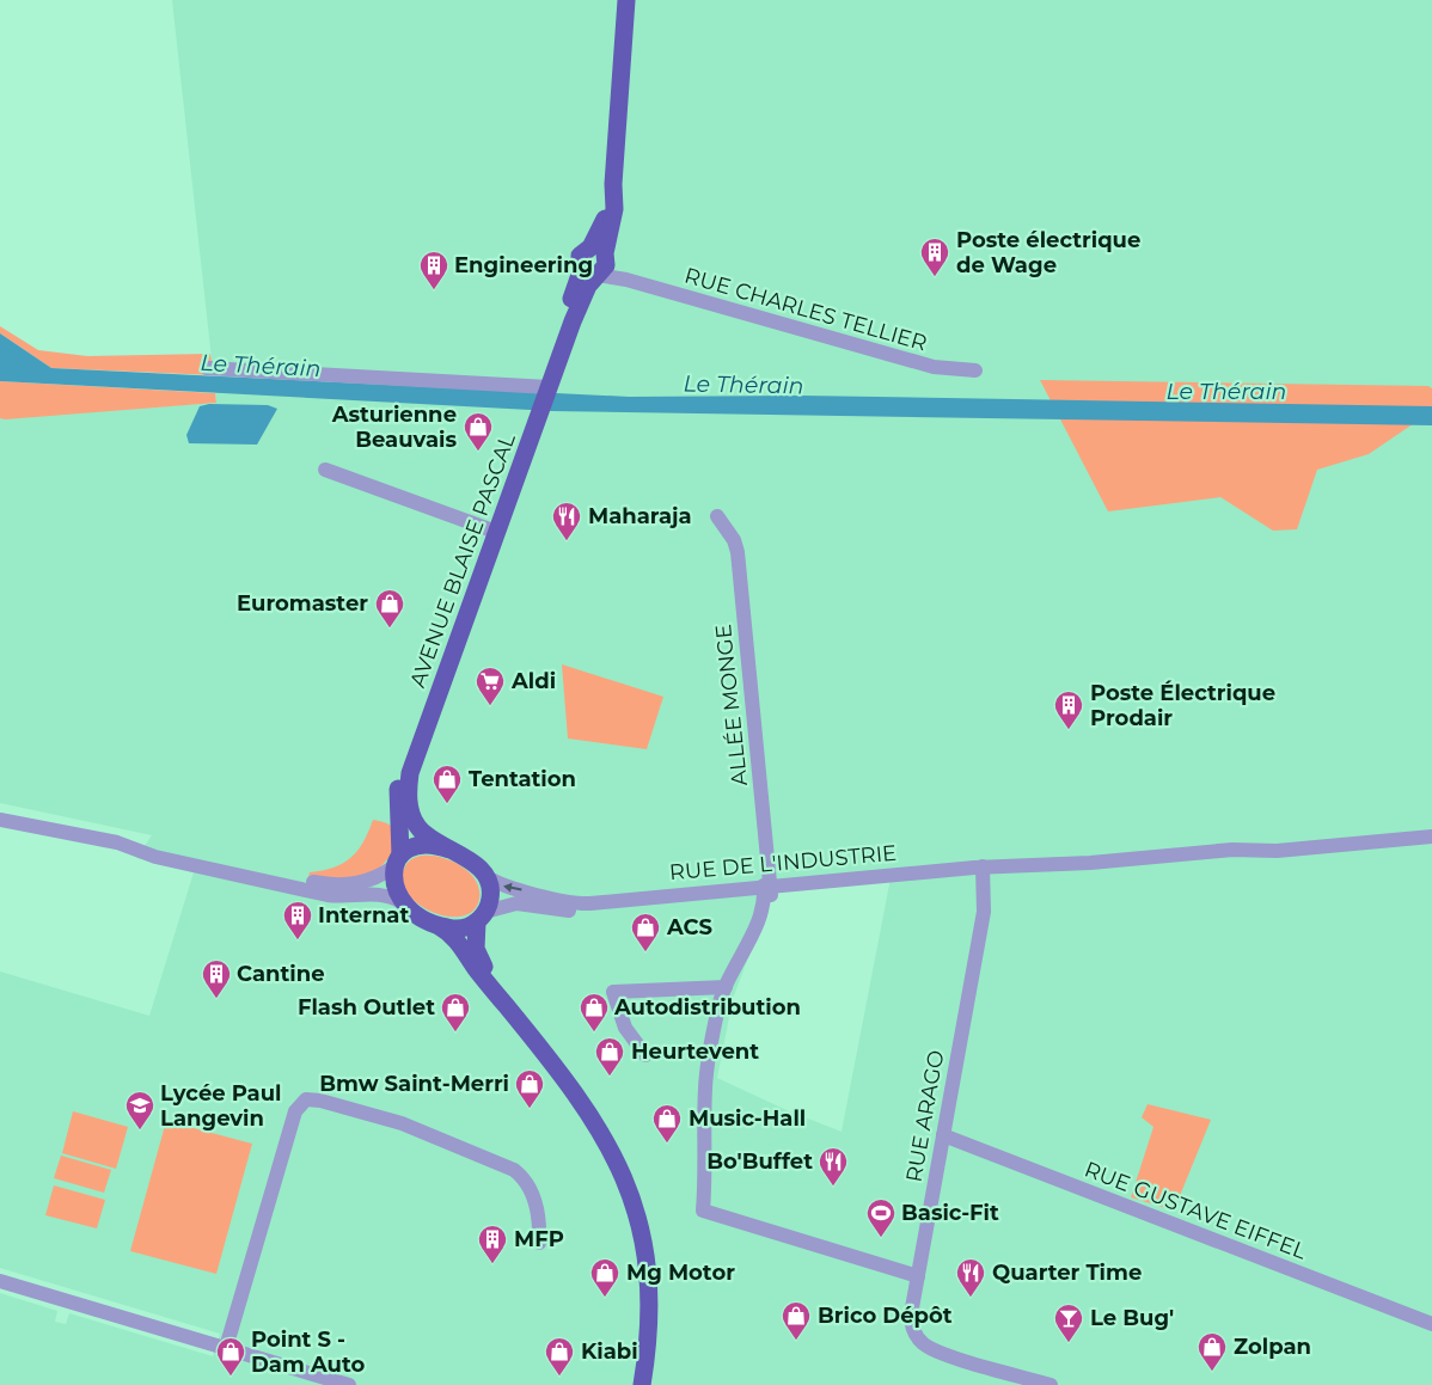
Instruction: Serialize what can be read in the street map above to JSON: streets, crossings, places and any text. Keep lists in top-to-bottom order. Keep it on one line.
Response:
{"streets":{"main road":["AVENUE BLAISE PASCAL"],"street":["RUE CHARLES TELLIER","ALLÉE MONGE","RUE DE L'INDUSTRIE","RUE ARAGO","RUE GUSTAVE EIFFEL"]},"crossings":[["RUE CHARLES TELLIER","AVENUE BLAISE PASCAL"],["AVENUE BLAISE PASCAL","RUE DE L'INDUSTRIE"],["ALLÉE MONGE","RUE DE L'INDUSTRIE"],["RUE DE L'INDUSTRIE","RUE ARAGO"],["RUE ARAGO","RUE GUSTAVE EIFFEL"]],"water":["Le Thérain"],"places":{"building":["Poste électrique de Wage","Engineering","Poste Électrique Prodair","Internat","Cantine","MFP"],"shop":["Asturienne Beauvais","Euromaster","Tentation","ACS","Flash Outlet","Autodistribution","Heurtevent","Bmw Saint-Merri","Music-Hall","Mg Motor","Brico Dépôt","Zolpan","Point S - Dam Auto","Kiabi"],"restaurant":["Maharaja","Bo'Buffet","Quarter Time"],"supermarket":["Aldi"],"school or university":["Lycée Paul Langevin"],"sports":["Basic-Fit"],"bar":["Le Bug'"]}}
